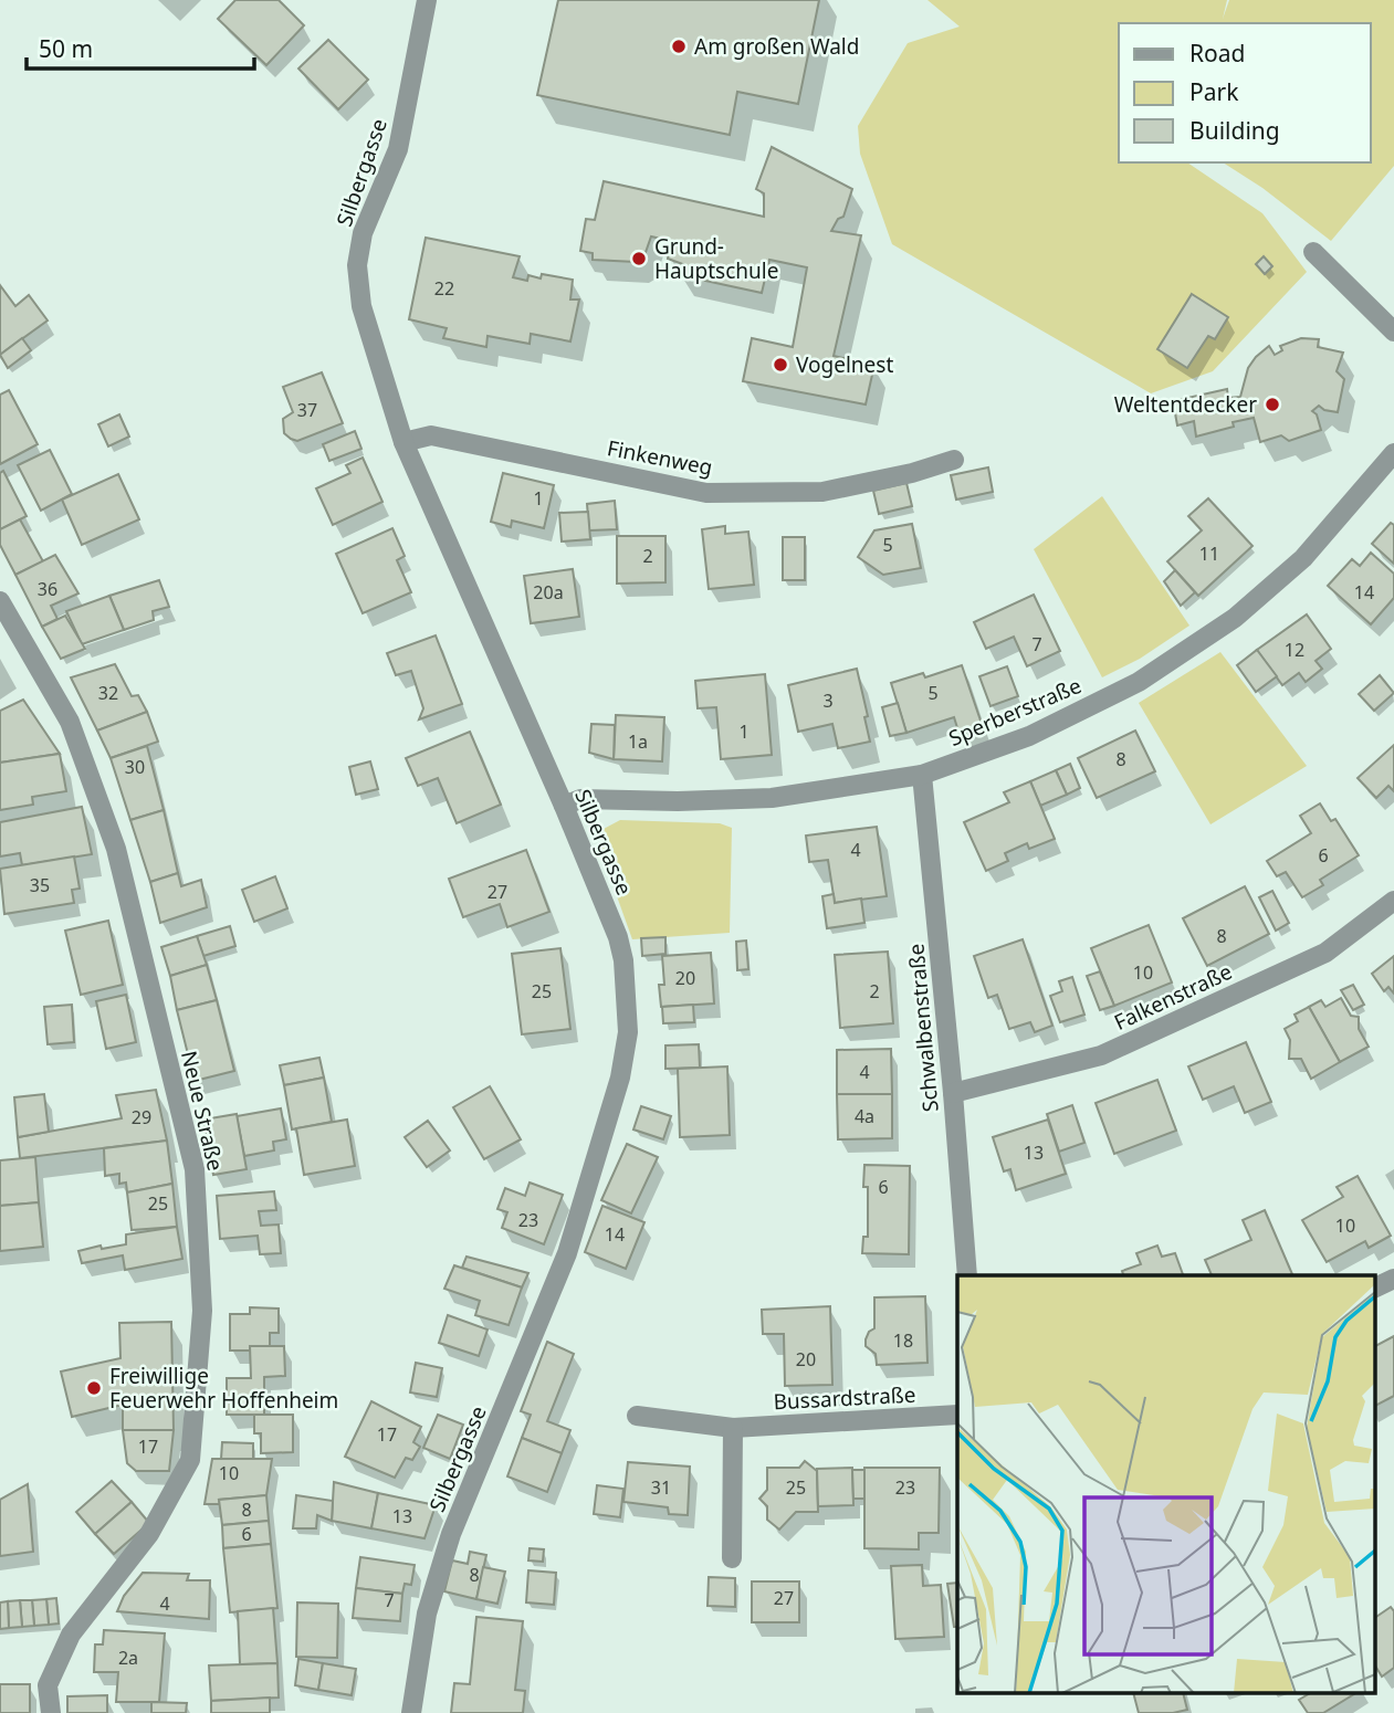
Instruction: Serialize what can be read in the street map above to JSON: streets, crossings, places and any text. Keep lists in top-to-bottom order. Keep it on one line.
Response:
{"streets":{"street":["Silbergasse","Finkenweg","Sperberstraße","Falkenstraße","Schwalbenstraße","Neue Straße","Bussardstraße"]},"crossings":[["Silbergasse","Finkenweg"],["Silbergasse","Sperberstraße"],["Sperberstraße","Schwalbenstraße"],["Falkenstraße","Schwalbenstraße"]],"places":["Am großen Wald","Grund- Hauptschule","Vogelnest","Weltentdecker","Freiwillige Feuerwehr Hoffenheim"],"house_numbers":["22","37","1","5","11","2","36","20a","14","7","12","32","5","3","1","1a","8","30","4","6","35","27","8","10","20","25","2","4","4a","29","13","6","25","23","10","14","18","20","17","17","10","31","25","23","8","13","6","8","27","7","4","2a"],"legend":["Road","Park","Building"],"scale_bar":"50 m"}
